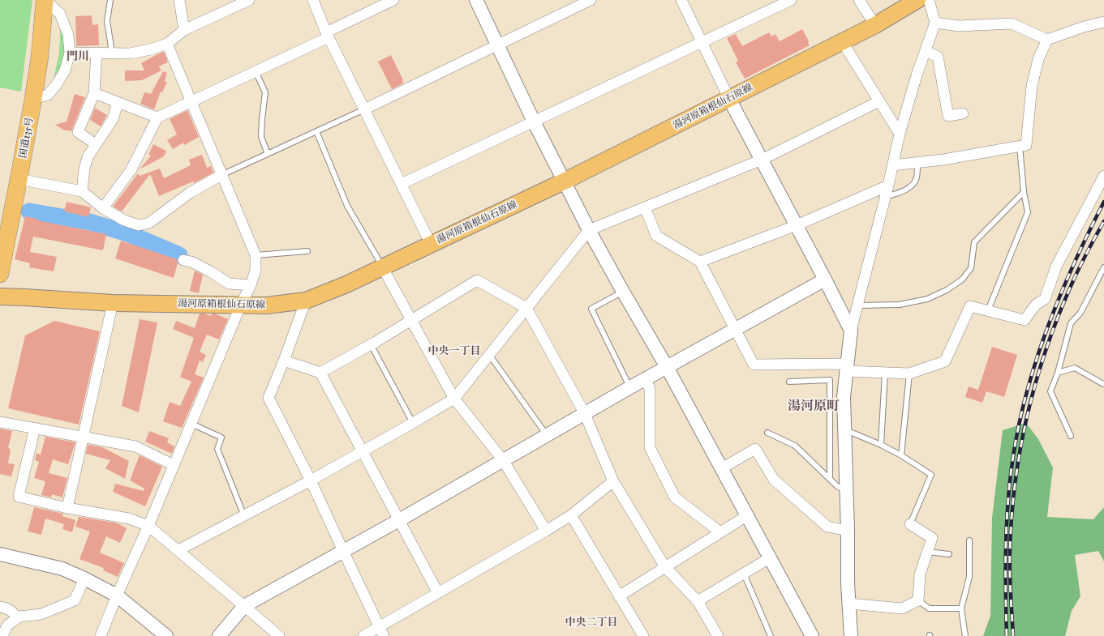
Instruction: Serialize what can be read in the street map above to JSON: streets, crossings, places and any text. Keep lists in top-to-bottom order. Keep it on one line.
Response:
{"streets":{"highway":["国道135号"],"main road":["湯河原箱根仙石原線"]},"districts":["門川","中央一丁目","湯河原町","中央二丁目"]}
